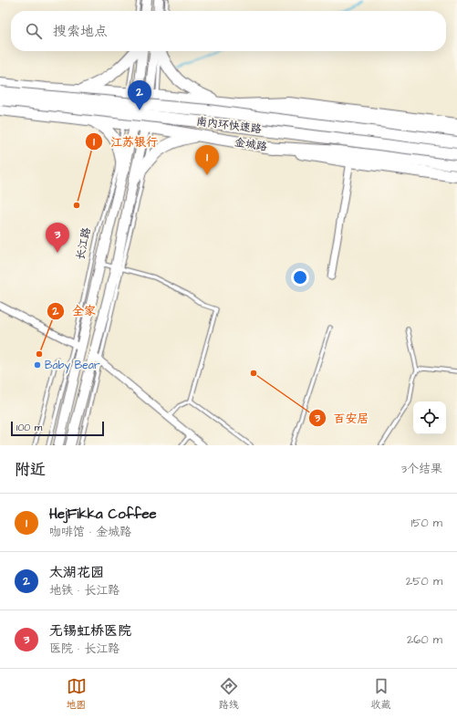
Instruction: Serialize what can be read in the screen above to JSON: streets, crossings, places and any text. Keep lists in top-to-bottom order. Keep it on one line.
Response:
{"streets":{"main road":["南内环快速路","金城路","长江路"]},"crossings":[["金城路","长江路"]],"places":["江苏银行","全家","Baby Bear","百安居"],"scale_bar":"100 m","page":{"search":"搜索地点","pins":["2","1","3"],"scale":"100 m","heading":["附近","3个结果"],"list":[{"mark":"1","name":"HejFikka Coffee","note":"咖啡馆 · 金城路","value":"150 m"},{"mark":"2","name":"太湖花园","note":"地铁 · 长江路","value":"250 m"},{"mark":"3","name":"无锡虹桥医院","note":"医院 · 长江路","value":"260 m"}],"nav":["地图","路线","收藏"]}}
